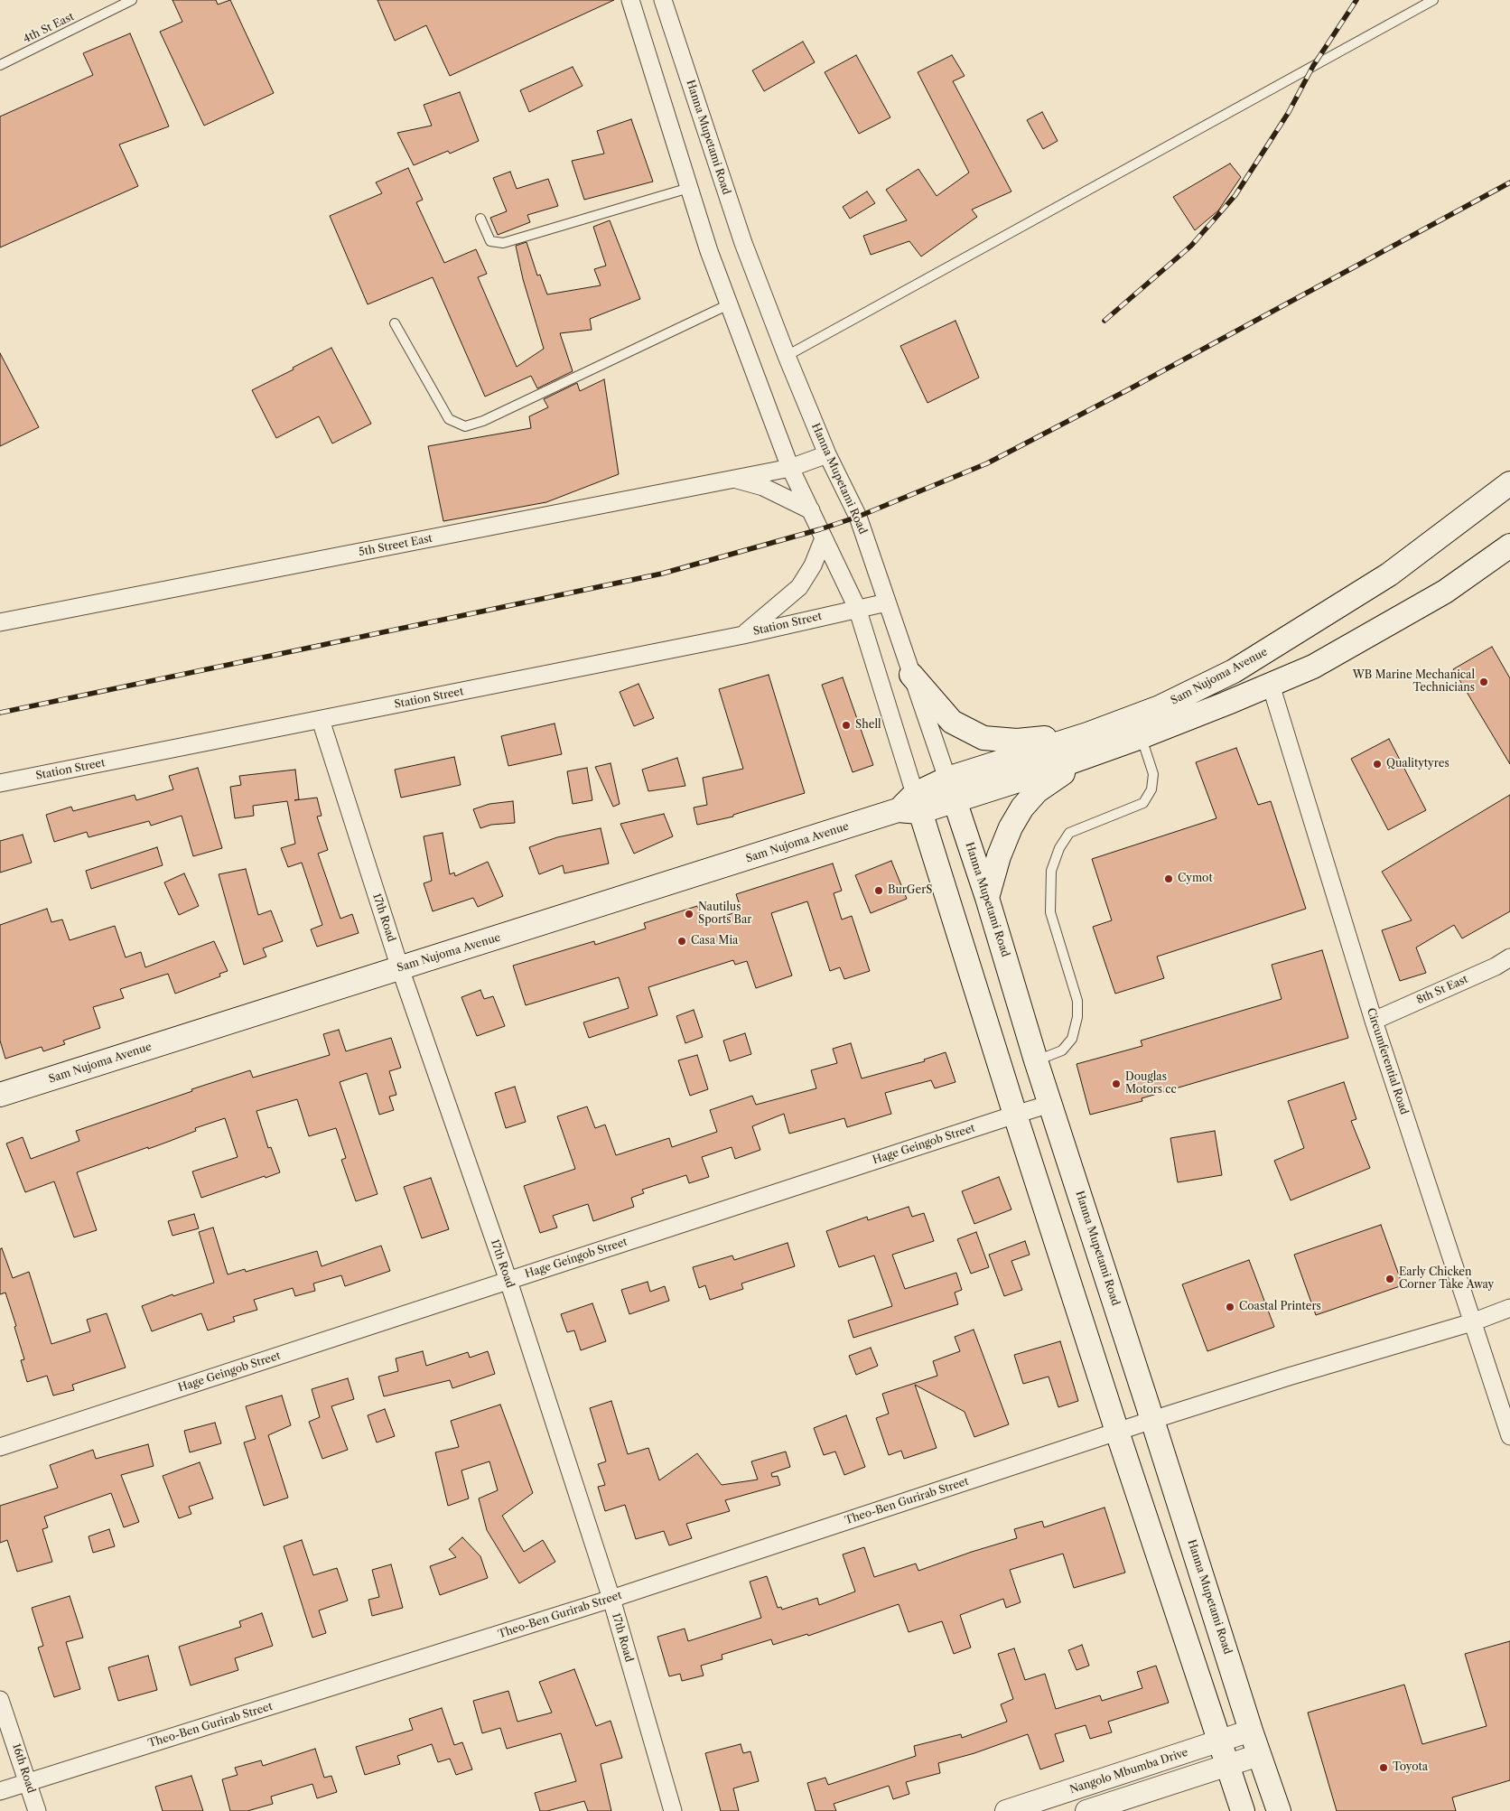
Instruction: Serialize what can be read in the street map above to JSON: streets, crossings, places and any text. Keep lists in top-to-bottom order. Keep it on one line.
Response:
{"streets":{"main road":["Hanna Mupetami Road","Sam Nujoma Avenue"],"street":["5th Street East","Station Street","17th Road","8th St East","Circumferential Road","Hage Geingob Street","Theo-Ben Gurirab Street","16th Road","Nangolo Mbumba Drive"],"lane":["4th St East"]},"crossings":[["Hanna Mupetami Road","5th Street East"],["Hanna Mupetami Road","Station Street"],["Hanna Mupetami Road","Sam Nujoma Avenue"],["Hanna Mupetami Road","Hage Geingob Street"],["Hanna Mupetami Road","Theo-Ben Gurirab Street"],["Hanna Mupetami Road","Nangolo Mbumba Drive"],["Station Street","17th Road"],["Sam Nujoma Avenue","17th Road"],["Sam Nujoma Avenue","Circumferential Road"],["17th Road","Hage Geingob Street"],["17th Road","Theo-Ben Gurirab Street"],["8th St East","Circumferential Road"],["Circumferential Road","Theo-Ben Gurirab Street"],["Theo-Ben Gurirab Street","16th Road"]],"places":["WB Marine Mechanical Technicians","Shell","Qualitytyres","Cymot","BurGerS","Nautilus Sports Bar","Casa Mia","Douglas Motors cc","Early Chicken Corner Take Away","Coastal Printers","Toyota"]}
